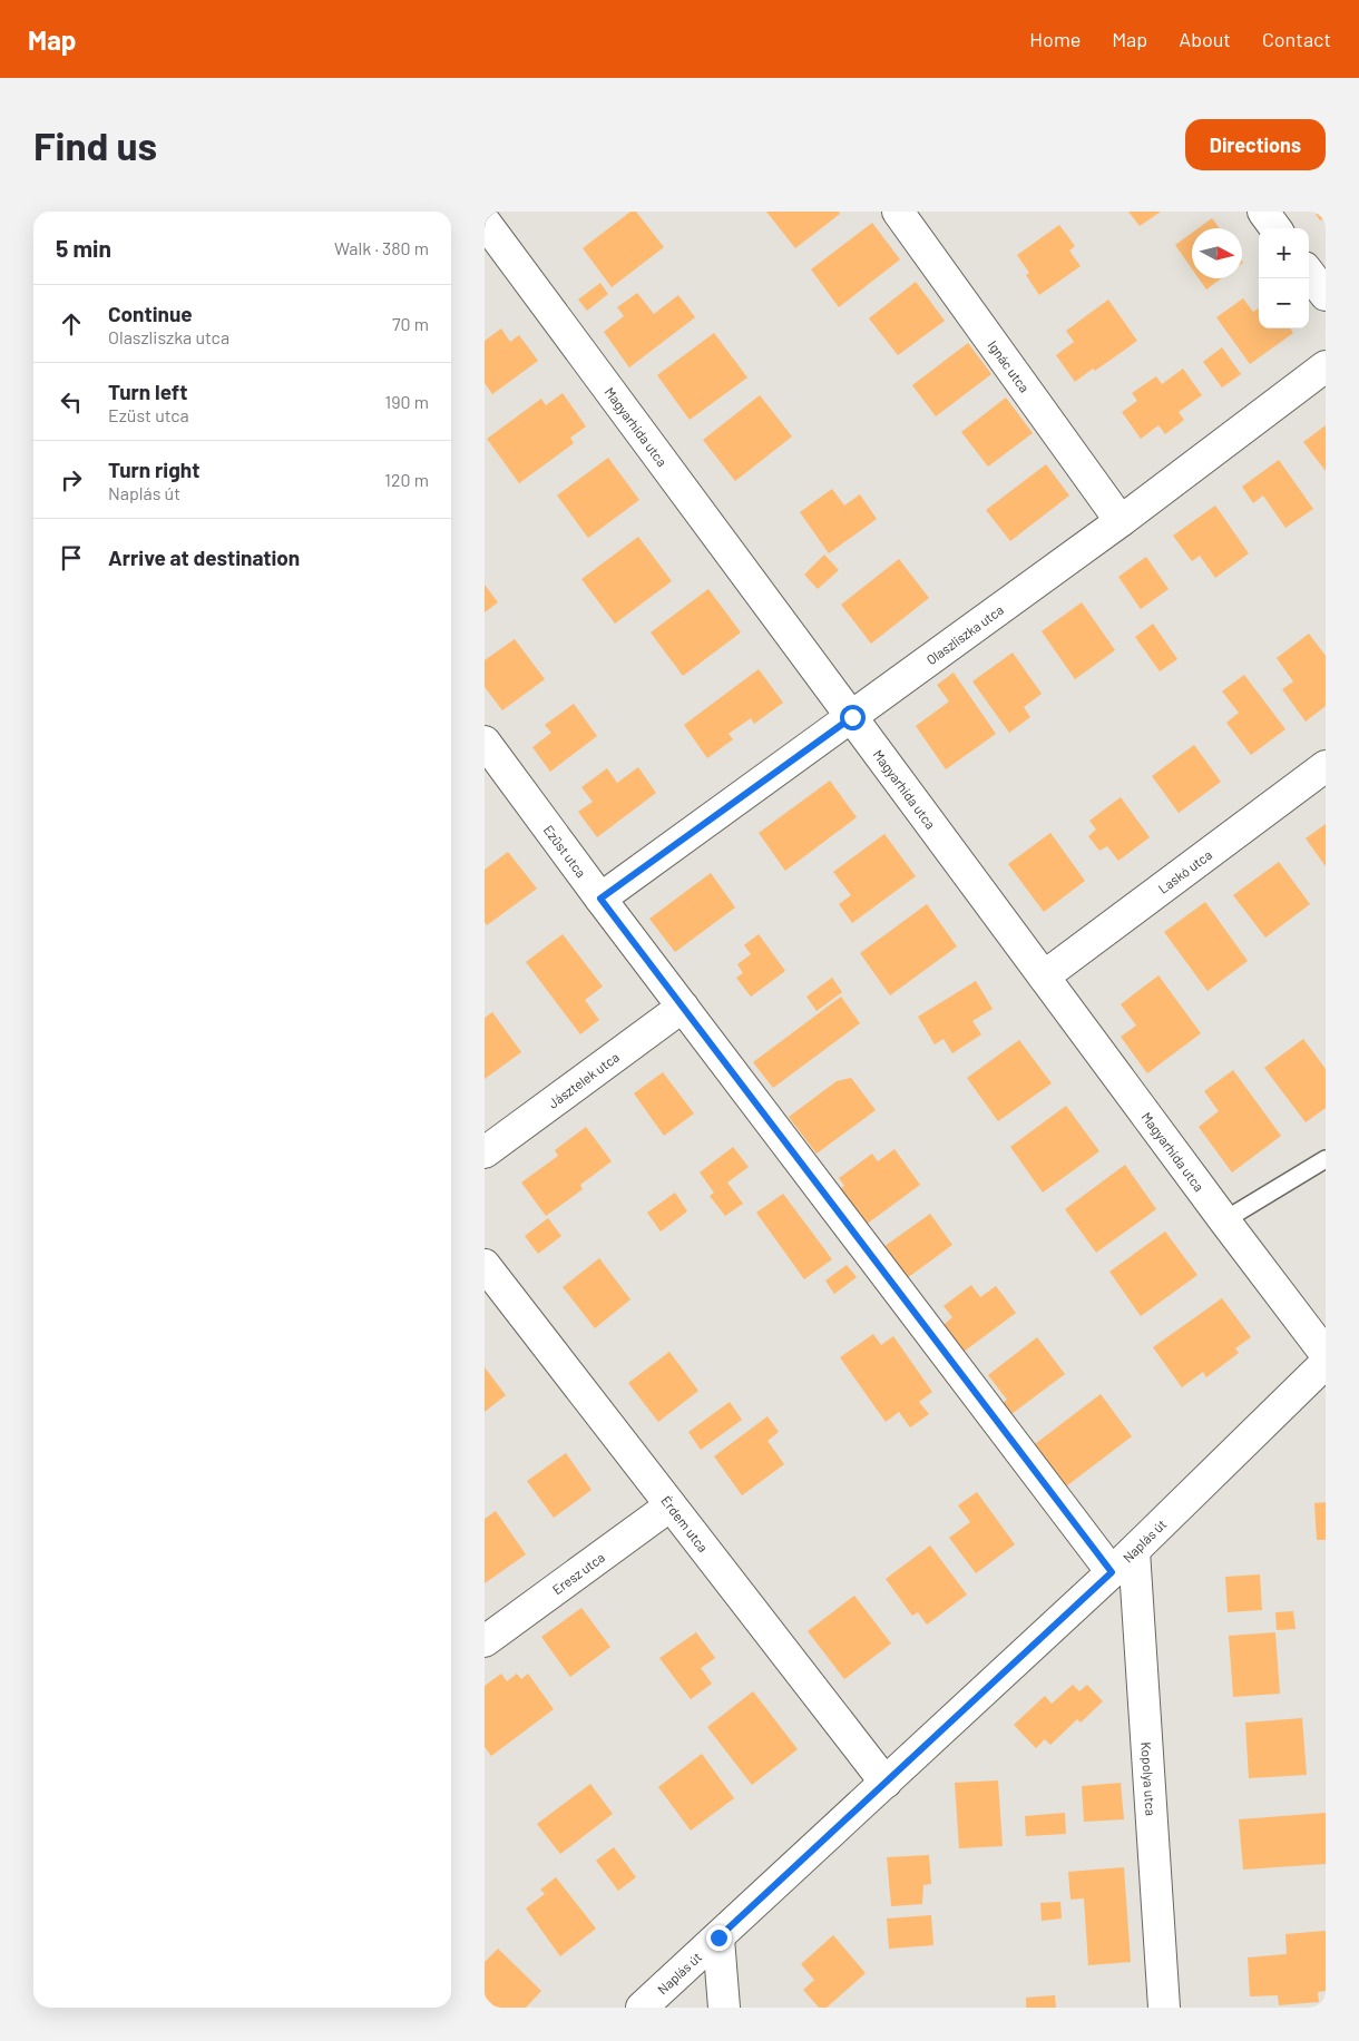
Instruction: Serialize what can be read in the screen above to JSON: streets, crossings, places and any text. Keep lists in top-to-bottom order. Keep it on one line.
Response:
{"streets":{"street":["Ignác utca","Magyarhida utca","Olaszliszka utca","Ezüst utca","Laskó utca","Jásztelek utca","Érdem utca","Naplás út","Eresz utca","Kopolya utca"]},"crossings":[["Ignác utca","Olaszliszka utca"],["Magyarhida utca","Olaszliszka utca"],["Magyarhida utca","Laskó utca"],["Olaszliszka utca","Ezüst utca"],["Ezüst utca","Jásztelek utca"],["Ezüst utca","Naplás út"],["Érdem utca","Naplás út"],["Érdem utca","Eresz utca"],["Naplás út","Kopolya utca"]],"north":"right","page":{"header":"Map","nav":["Home","Map","About","Contact"],"buttons":"Directions","title":"Find us","heading":["5 min","Walk · 380 m"],"map_buttons":["+","−"],"list":[["Continue","Olaszliszka utca","70 m"],["Turn left","Ezüst utca","190 m"],["Turn right","Naplás út","120 m"],"Arrive at destination"]}}
